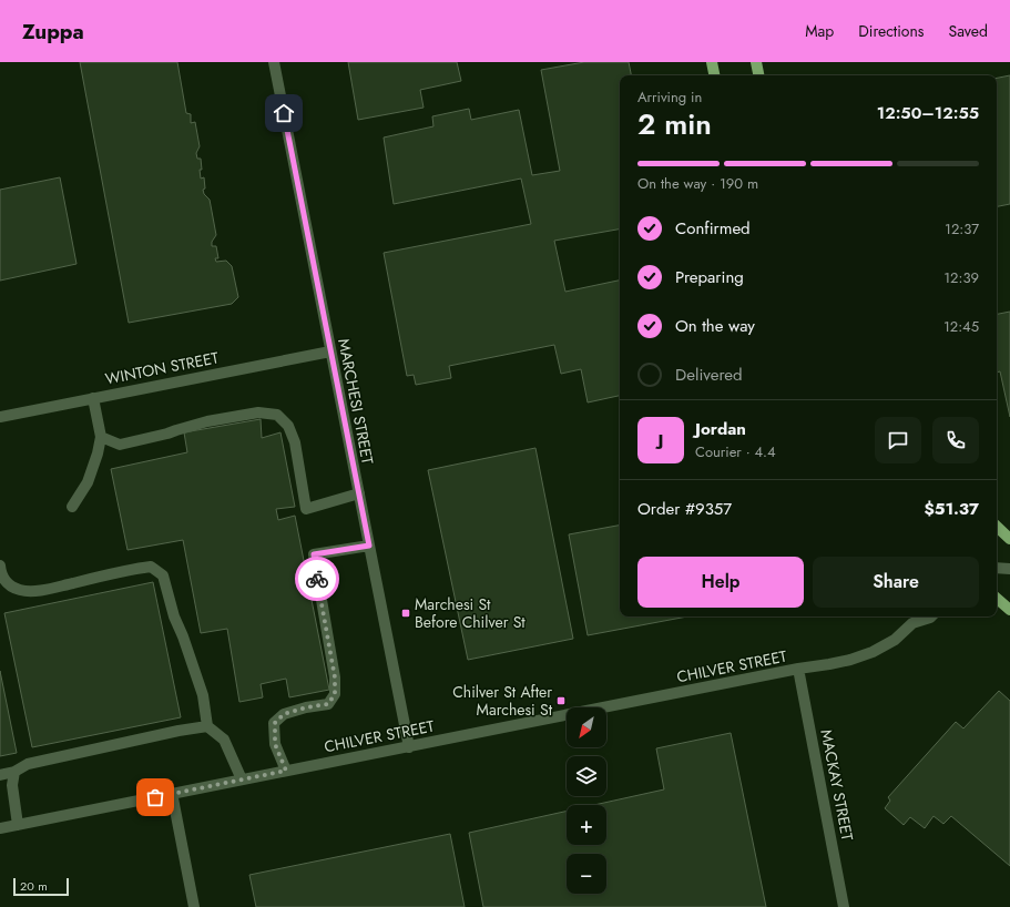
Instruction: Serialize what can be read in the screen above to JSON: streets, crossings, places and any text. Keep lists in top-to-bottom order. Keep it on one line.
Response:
{"streets":{"street":["WINTON STREET","MARCHESI STREET","CHILVER STREET","MACKAY STREET"]},"crossings":[["WINTON STREET","MARCHESI STREET"],["MARCHESI STREET","CHILVER STREET"],["CHILVER STREET","MACKAY STREET"]],"places":{"transit":["Marchesi St Before Chilver St","Chilver St After Marchesi St"]},"scale_bar":"20 m","north":"bottom left","page":{"header":"Zuppa","nav":["Map","Directions","Saved"],"heading":["2 min","Arriving in","12:50–12:55"],"panel":["Jordan","Courier · 4.4","Order #9357","$51.37"],"bar":"On the way · 190 m","list":[["Confirmed","12:37"],["Preparing","12:39"],["On the way","12:45"],"Delivered"],"round":"J","buttons":["Help","Share"],"map_buttons":["+","−"],"scale":"20 m"}}
